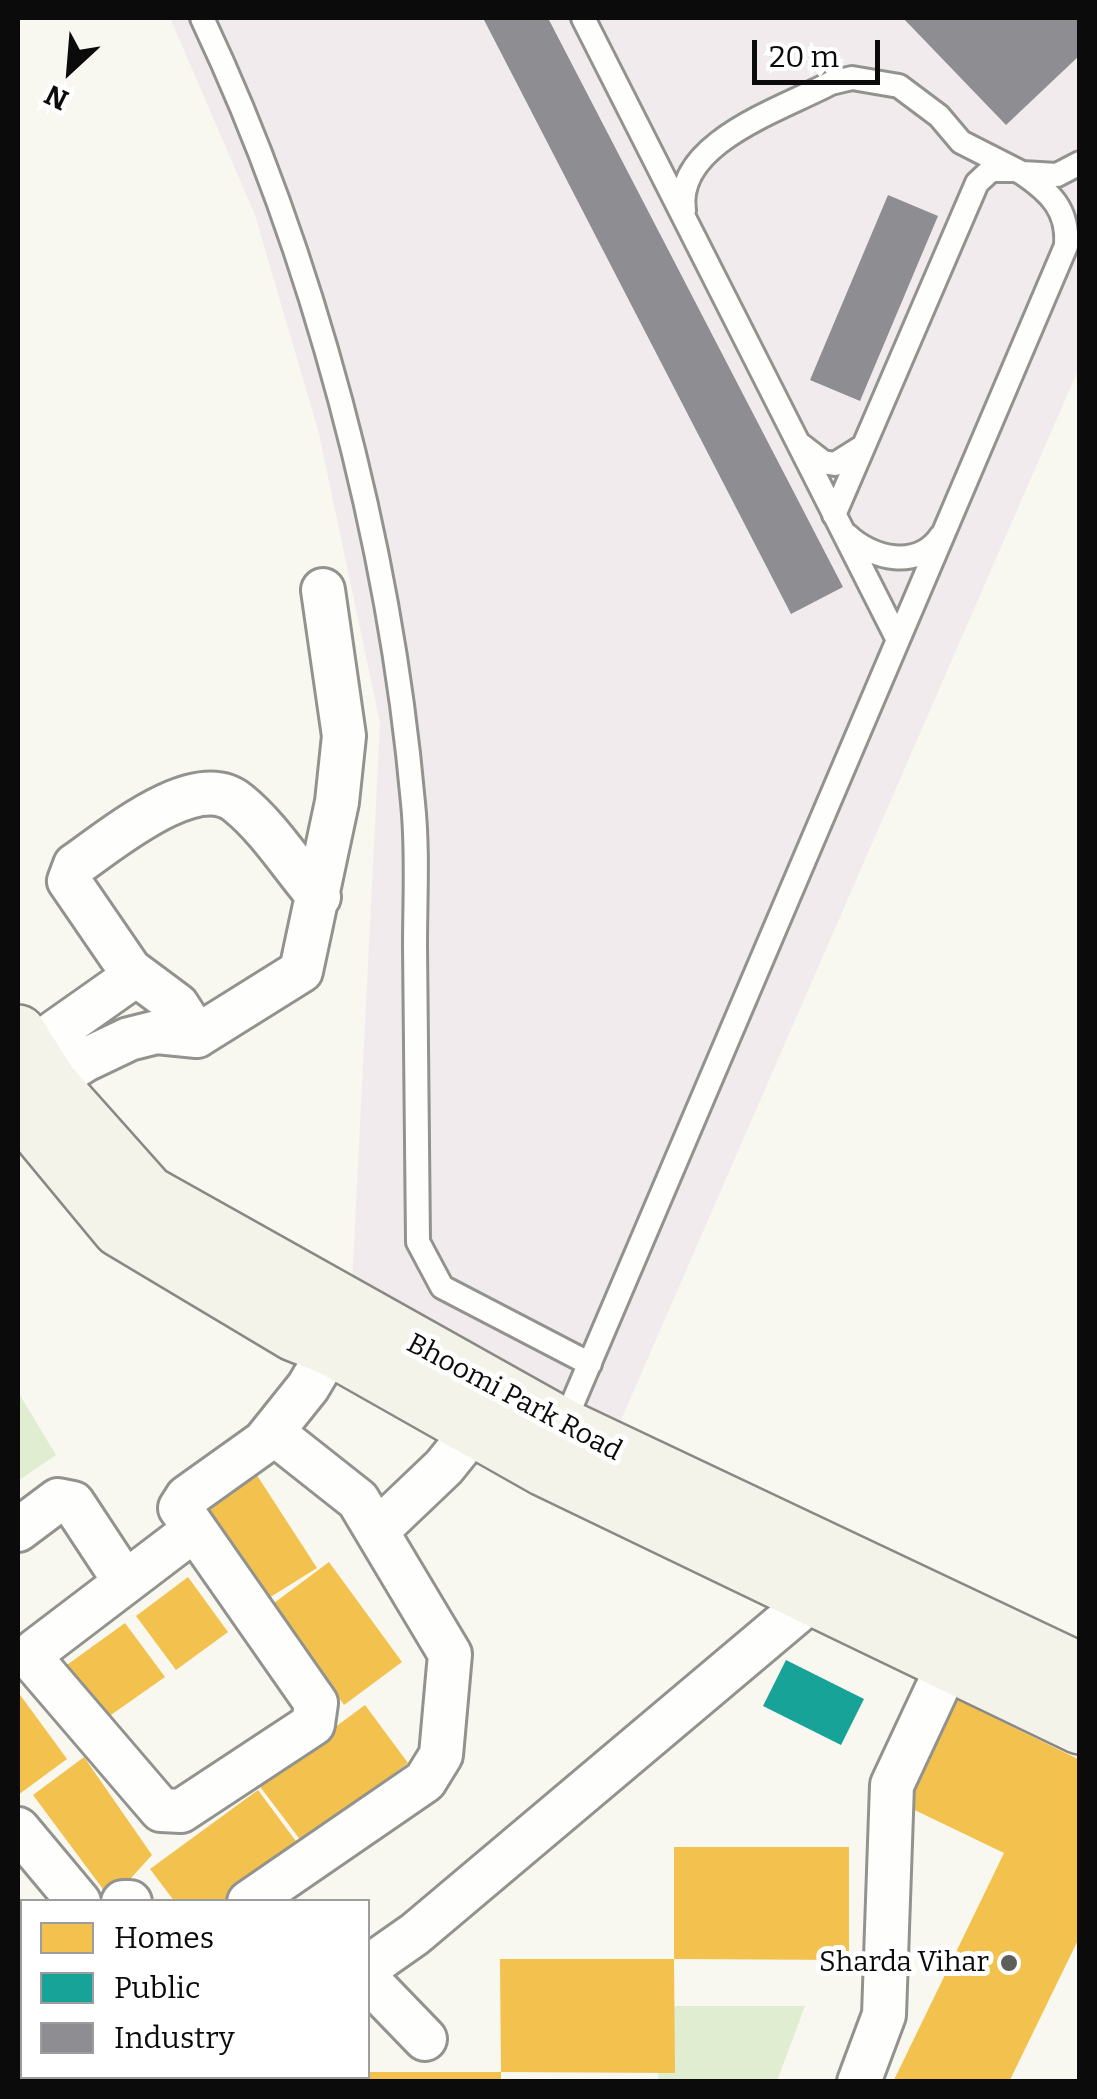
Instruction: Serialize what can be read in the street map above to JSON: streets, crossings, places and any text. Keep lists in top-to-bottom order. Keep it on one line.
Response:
{"streets":{"main road":["Bhoomi Park Road"]},"places":["Sharda Vihar"],"legend":["Homes","Public","Industry"],"scale_bar":"20 m","north":"bottom left"}
